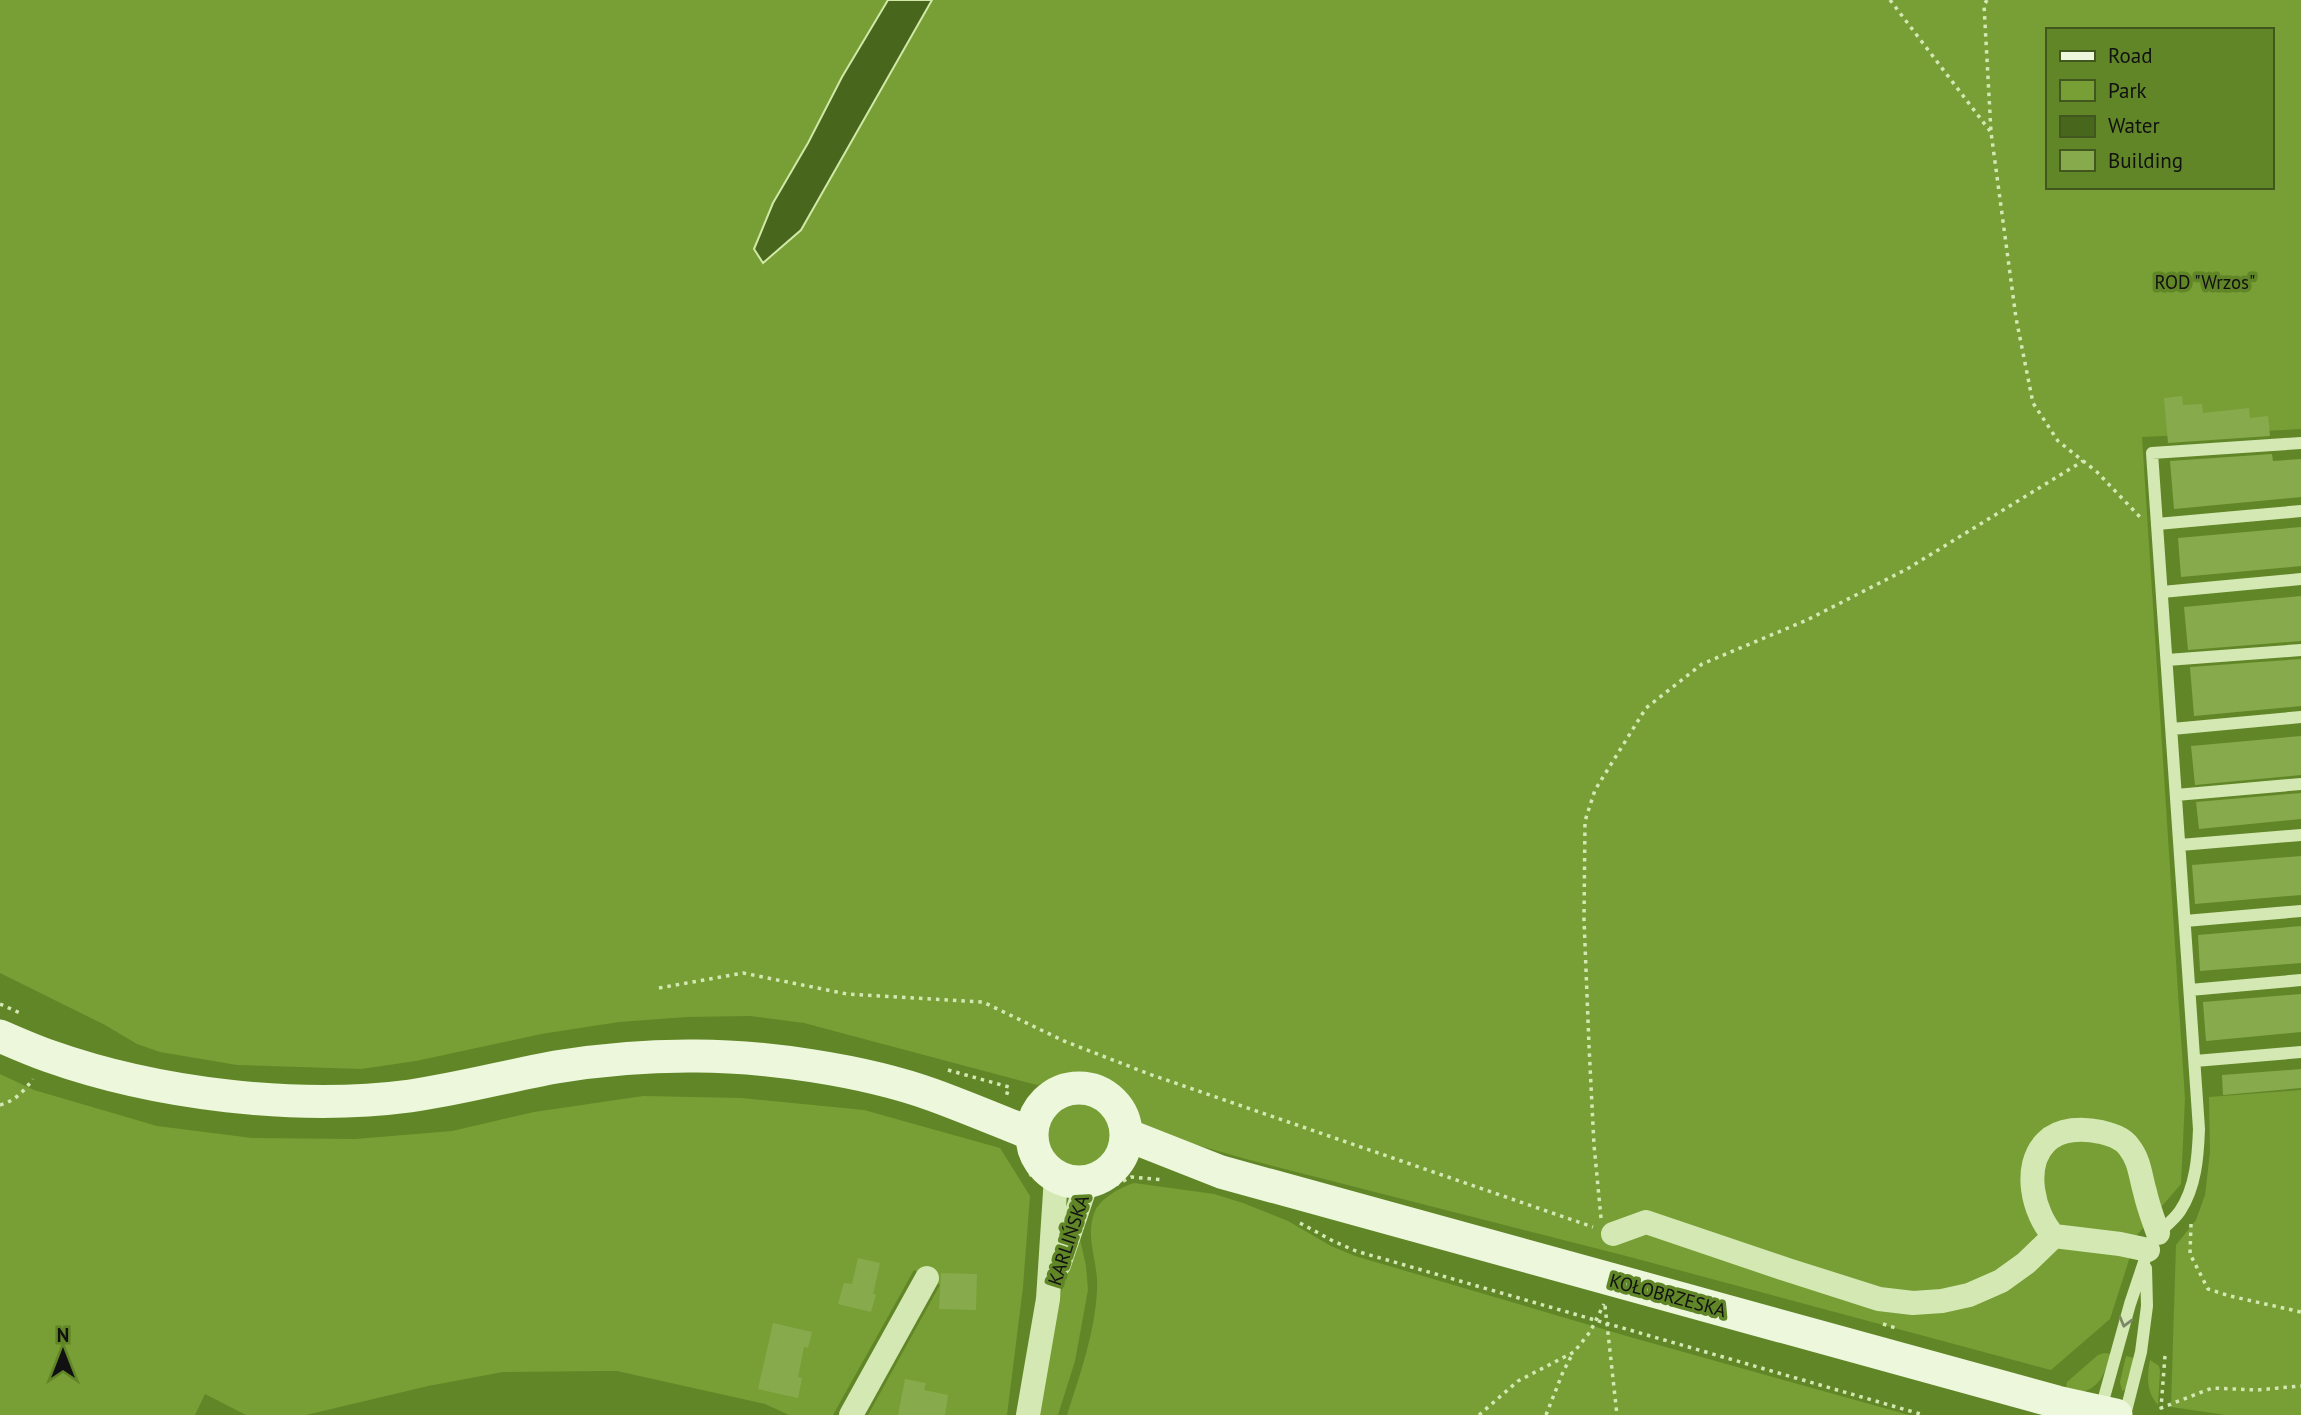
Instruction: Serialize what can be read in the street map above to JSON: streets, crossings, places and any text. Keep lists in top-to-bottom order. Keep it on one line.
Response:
{"streets":{"main road":["KOŁOBRZESKA"],"street":["KARLIŃSKA"]},"crossings":[["KARLIŃSKA","KOŁOBRZESKA"]],"parks":["ROD \"Wrzos\""],"legend":["Road","Park","Water","Building"],"north":"top"}
